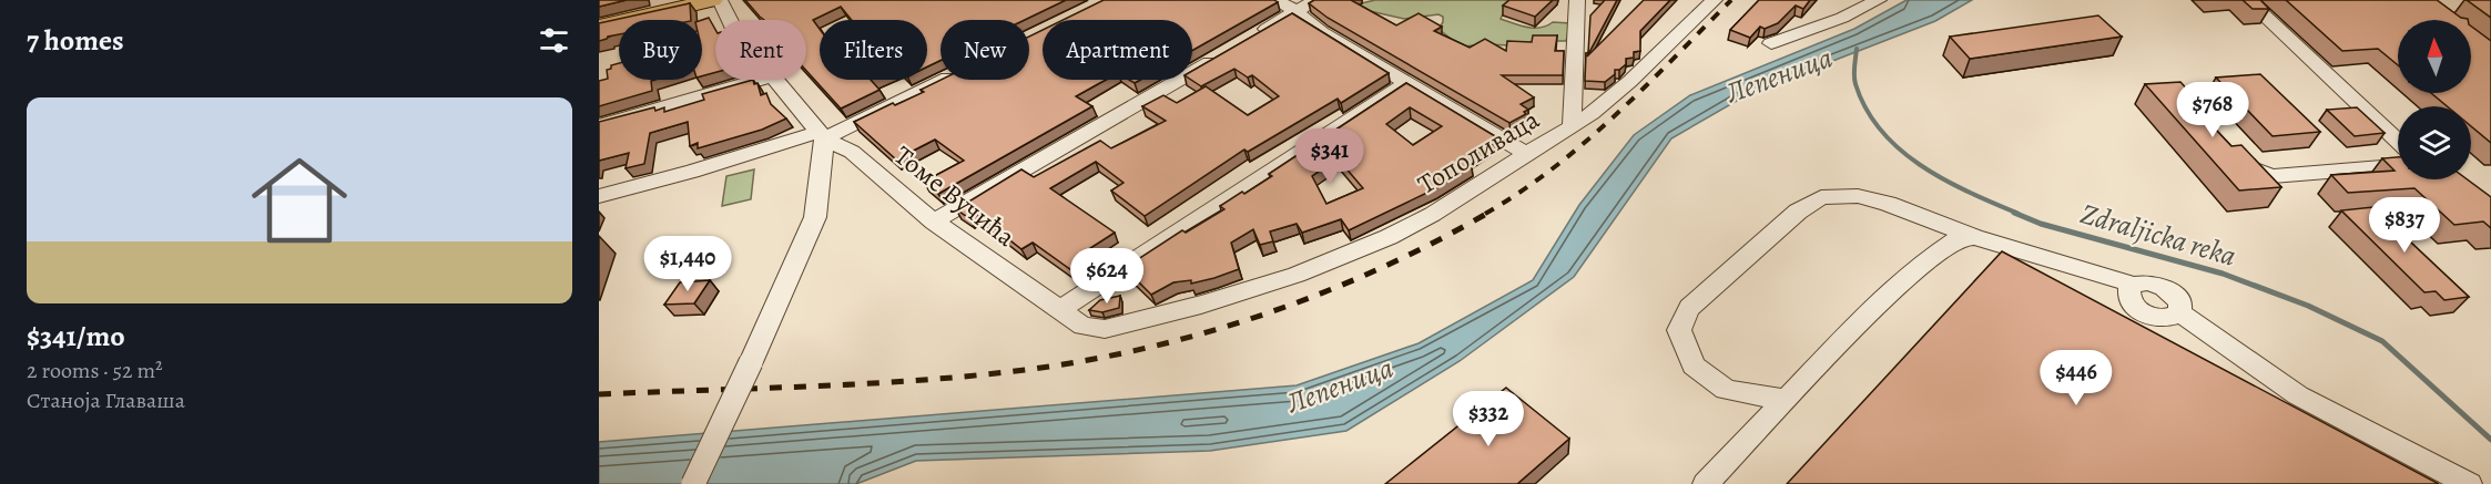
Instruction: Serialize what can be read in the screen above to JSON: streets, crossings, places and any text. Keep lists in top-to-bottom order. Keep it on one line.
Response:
{"streets":{"street":["Тополиваца","Томе Вучића"]},"crossings":[["Тополиваца","Томе Вучића"]],"water":["Лепеница","Zdraljicka reka"],"north":"top","page":{"heading":"7 homes","chip":["Buy","Rent","Filters","New","Apartment"],"list":[{"name":"$341/mo","note":"2 rooms · 52 m² · Станоја Главаша"}],"price":["$768","$341","$837","$1,440","$624","$446","$332"]}}
